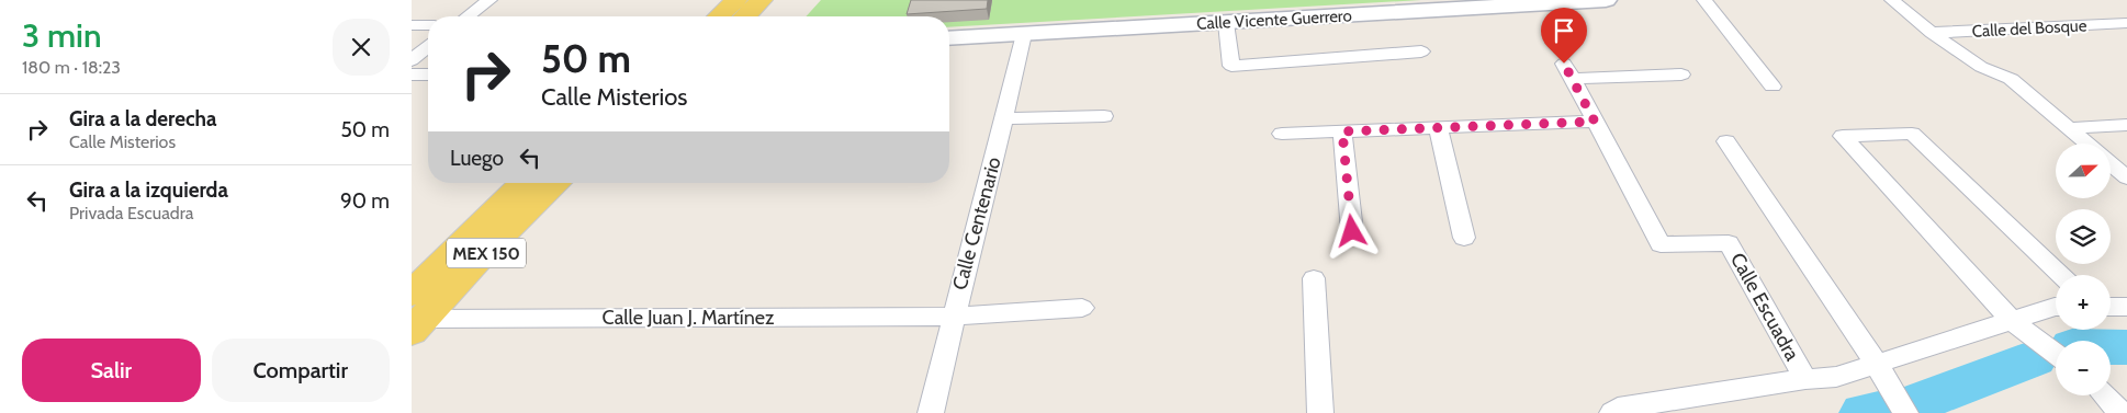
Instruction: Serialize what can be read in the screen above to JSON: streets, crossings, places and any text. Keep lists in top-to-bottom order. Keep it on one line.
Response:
{"streets":{"main road":["MEX 150"],"street":["Calle Vicente Guerrero","Calle del Bosque","Calle Centenario","Calle Escuadra","Calle Juan J. Martínez"]},"crossings":[["Calle Vicente Guerrero","Calle Centenario"],["Calle Centenario","Calle Juan J. Martínez"],["MEX 150","Calle Juan J. Martínez"]],"north":"right","page":{"heading":["3 min","180 m · 18:23"],"turn":["50 m","Calle Misterios"],"list":[{"name":"Gira a la derecha","note":"Calle Misterios","value":"50 m"},{"name":"Gira a la izquierda","note":"Privada Escuadra","value":"90 m"}],"then":"Luego","map_buttons":["+","−"],"buttons":["Salir","Compartir"]}}
